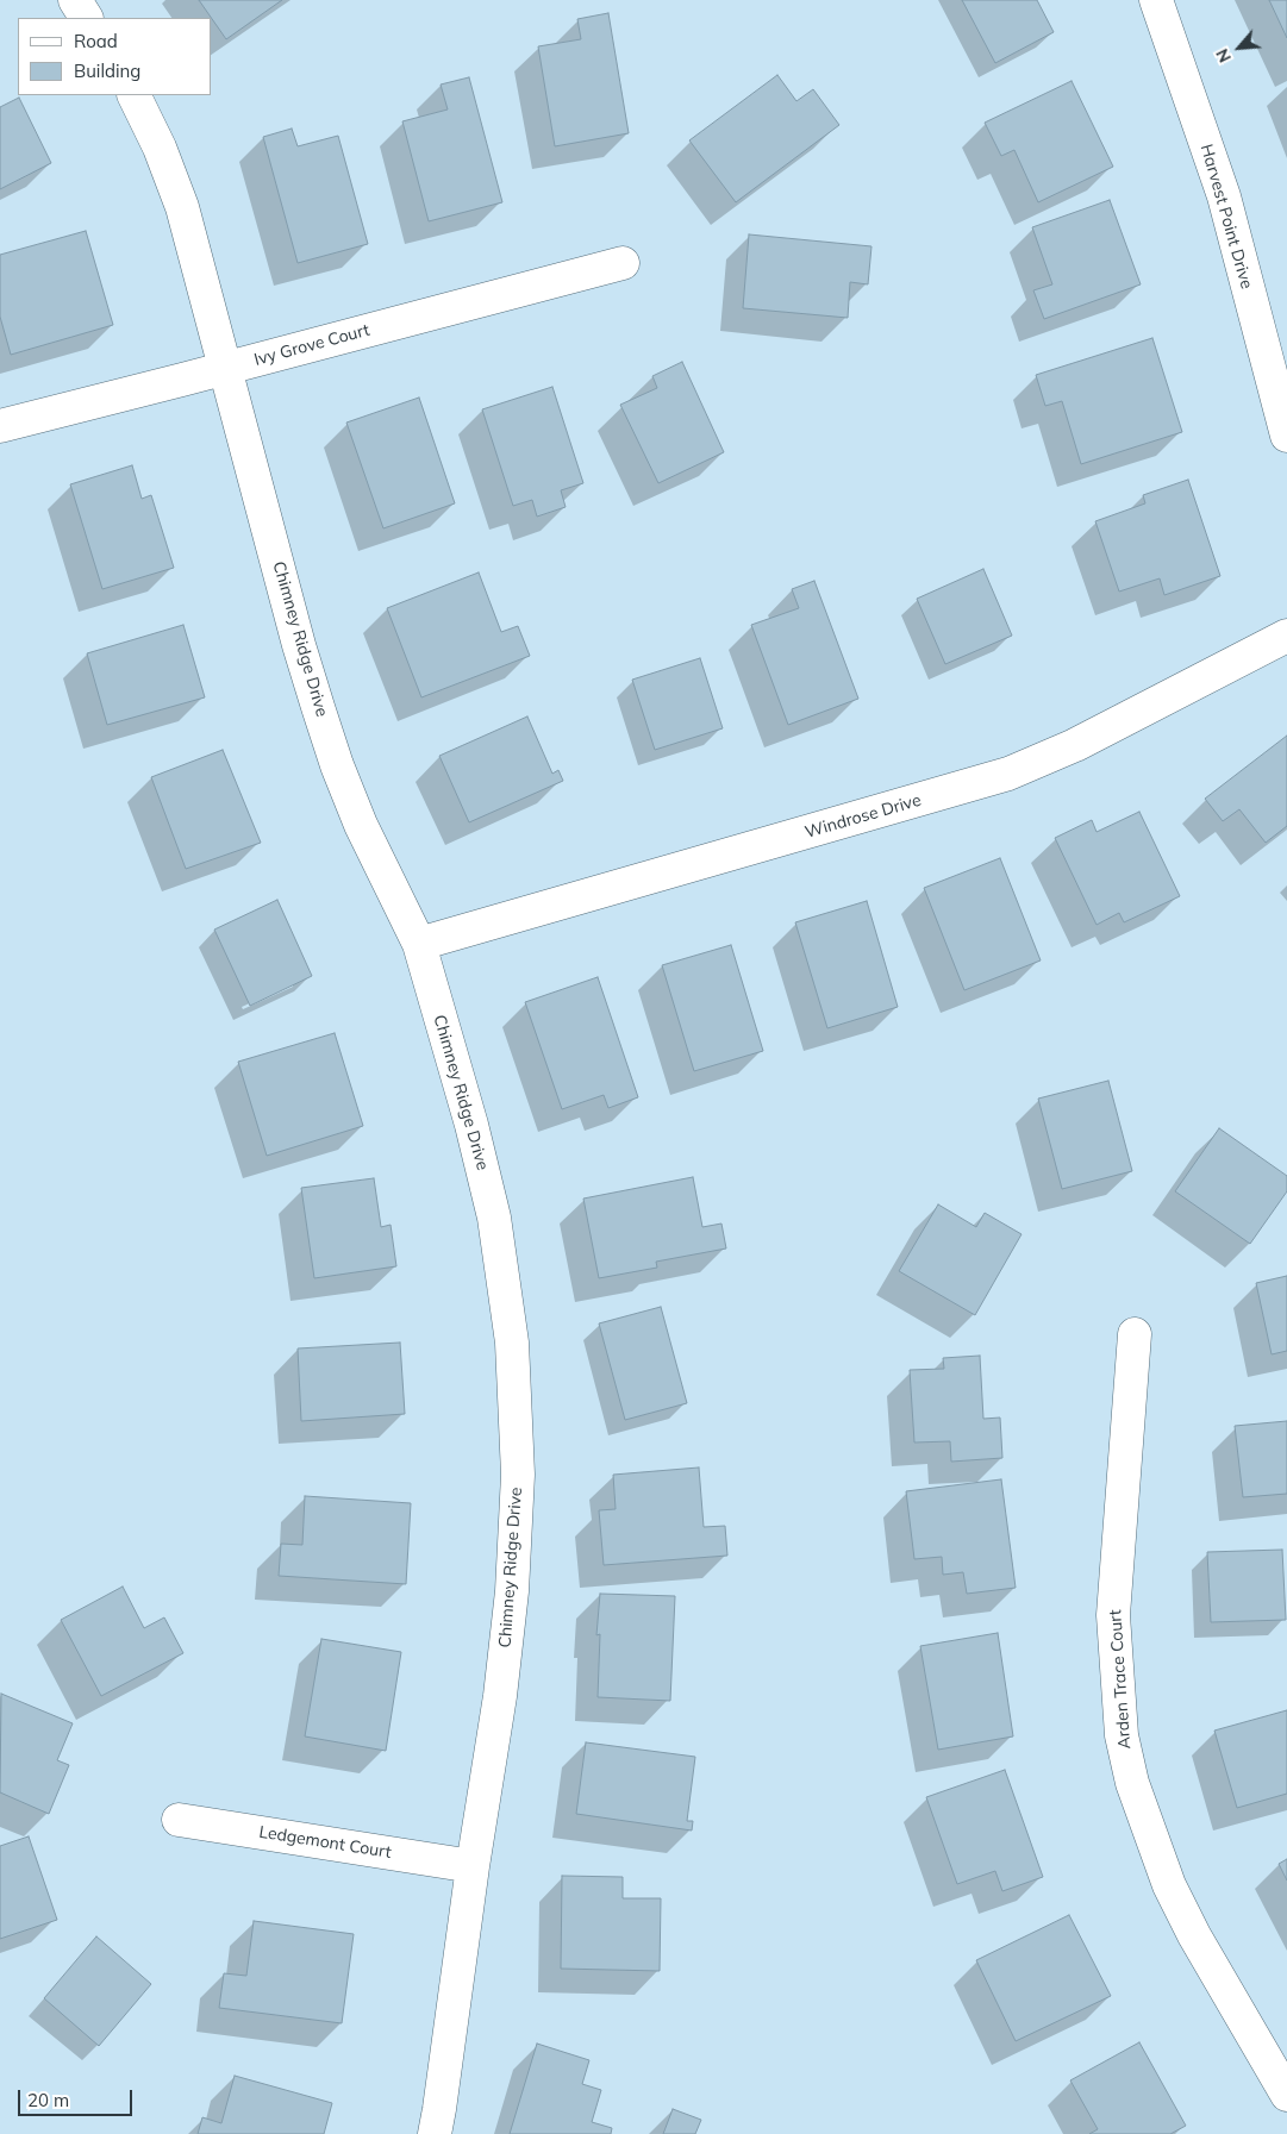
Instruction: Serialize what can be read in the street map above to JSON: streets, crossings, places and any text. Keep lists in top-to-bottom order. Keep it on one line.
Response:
{"streets":{"street":["Harvest Point Drive","Ivy Grove Court","Chimney Ridge Drive","Windrose Drive","Arden Trace Court","Ledgemont Court"]},"crossings":[["Ivy Grove Court","Chimney Ridge Drive"],["Chimney Ridge Drive","Windrose Drive"],["Chimney Ridge Drive","Ledgemont Court"]],"legend":["Road","Building"],"scale_bar":"20 m","north":"bottom left"}
